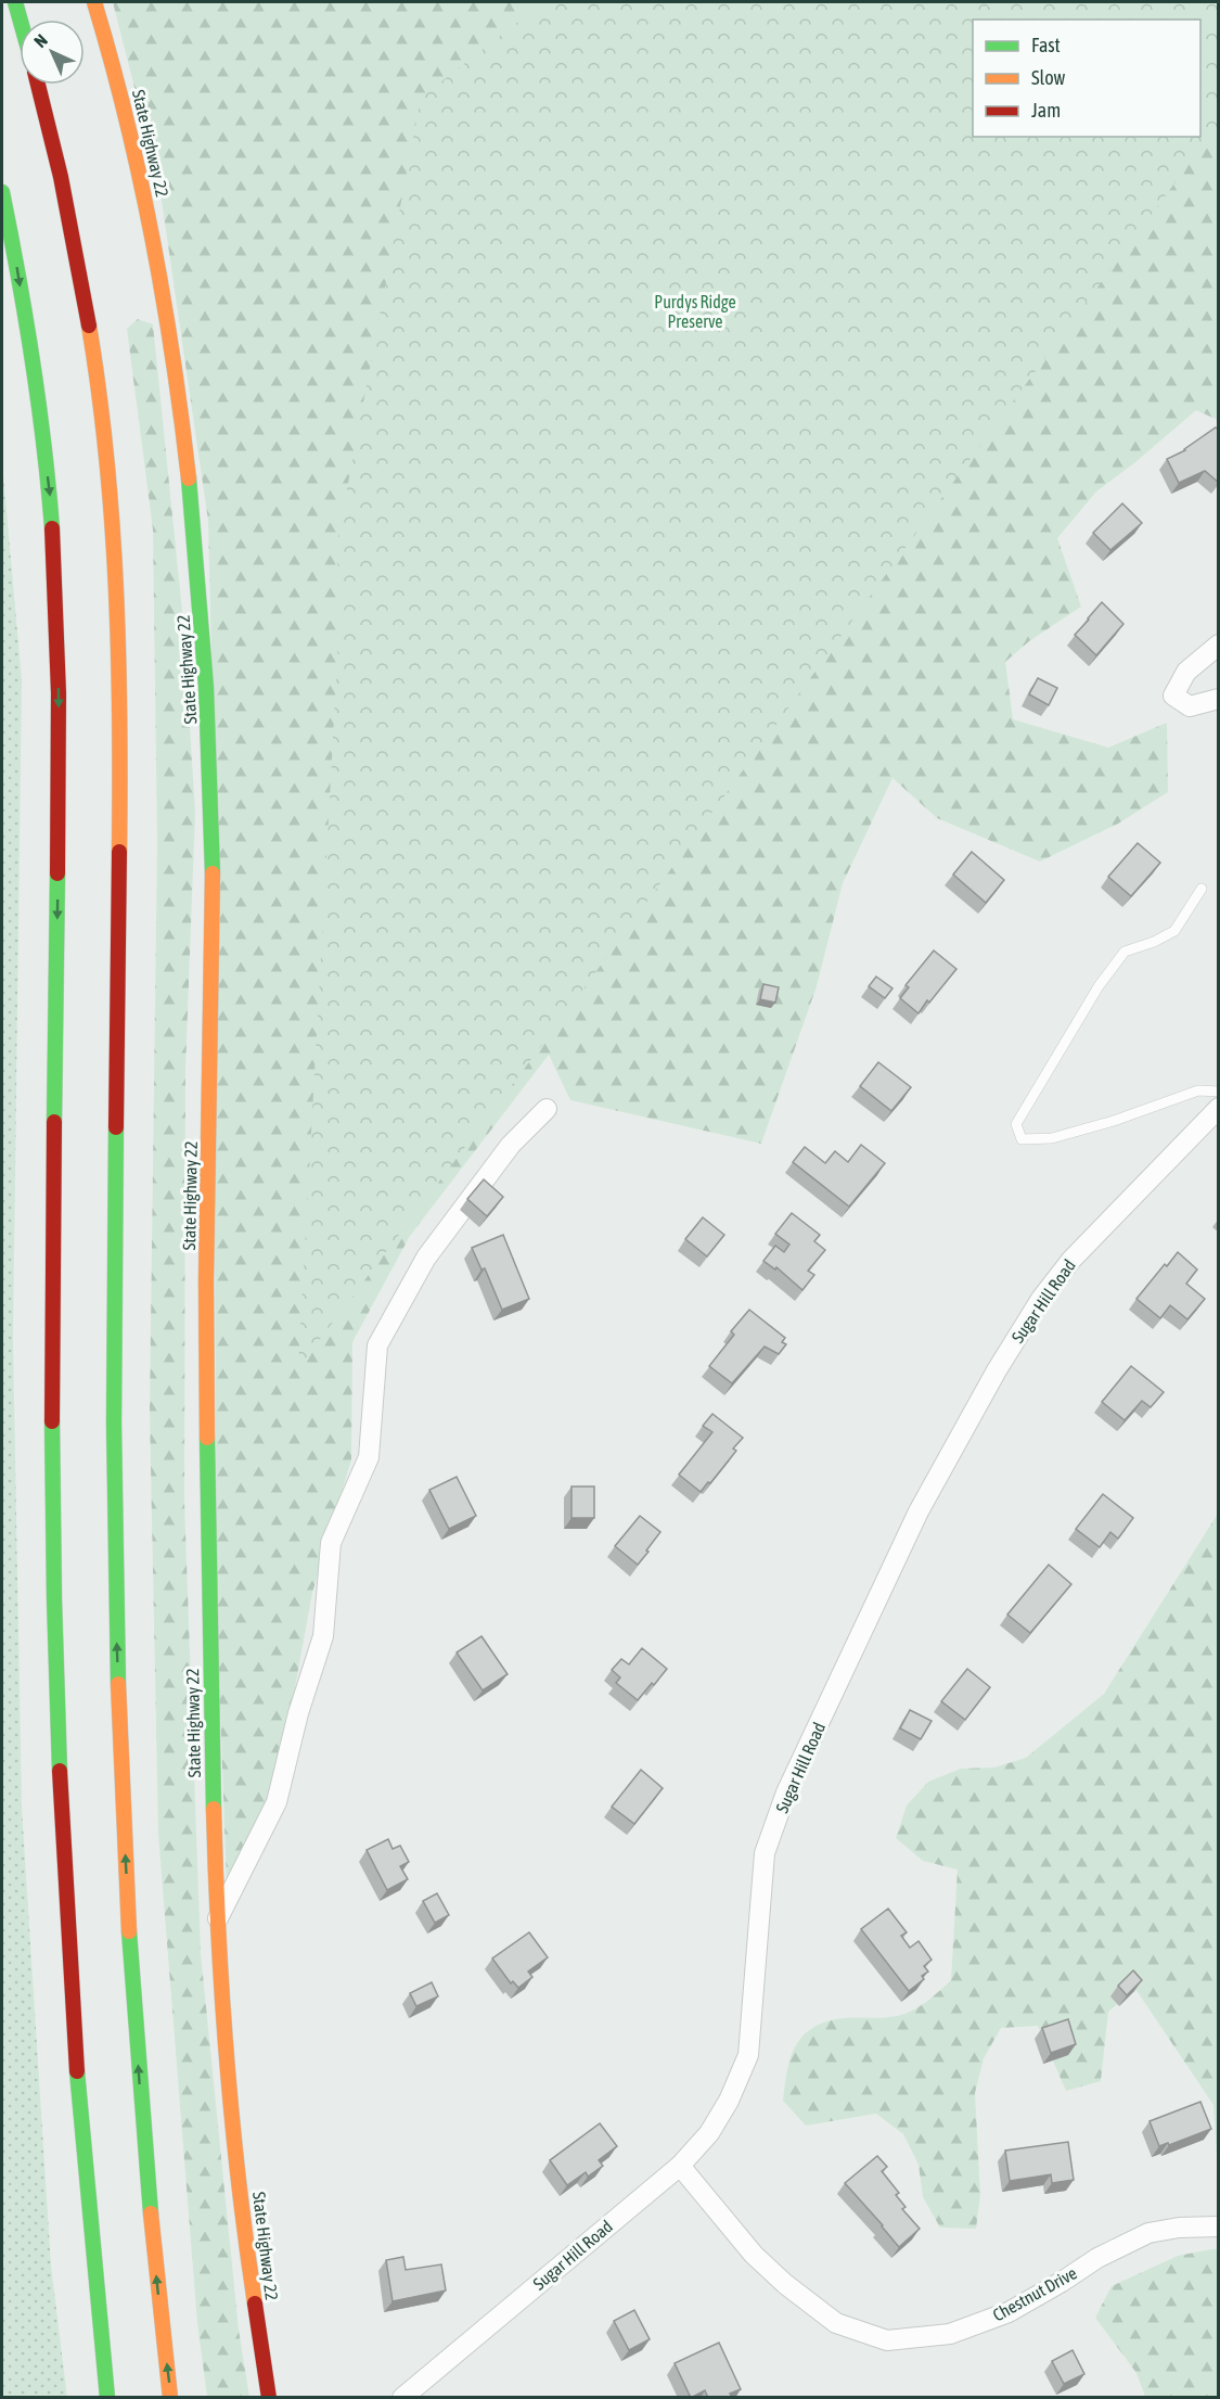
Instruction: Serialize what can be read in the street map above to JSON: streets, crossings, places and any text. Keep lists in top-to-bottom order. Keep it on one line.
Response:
{"streets":{"main road":["State Highway 22"],"street":["Sugar Hill Road","Chestnut Drive"]},"crossings":[["Sugar Hill Road","Chestnut Drive"]],"parks":["Purdys Ridge Preserve"],"legend":["Fast","Slow","Jam"],"north":"top left"}
